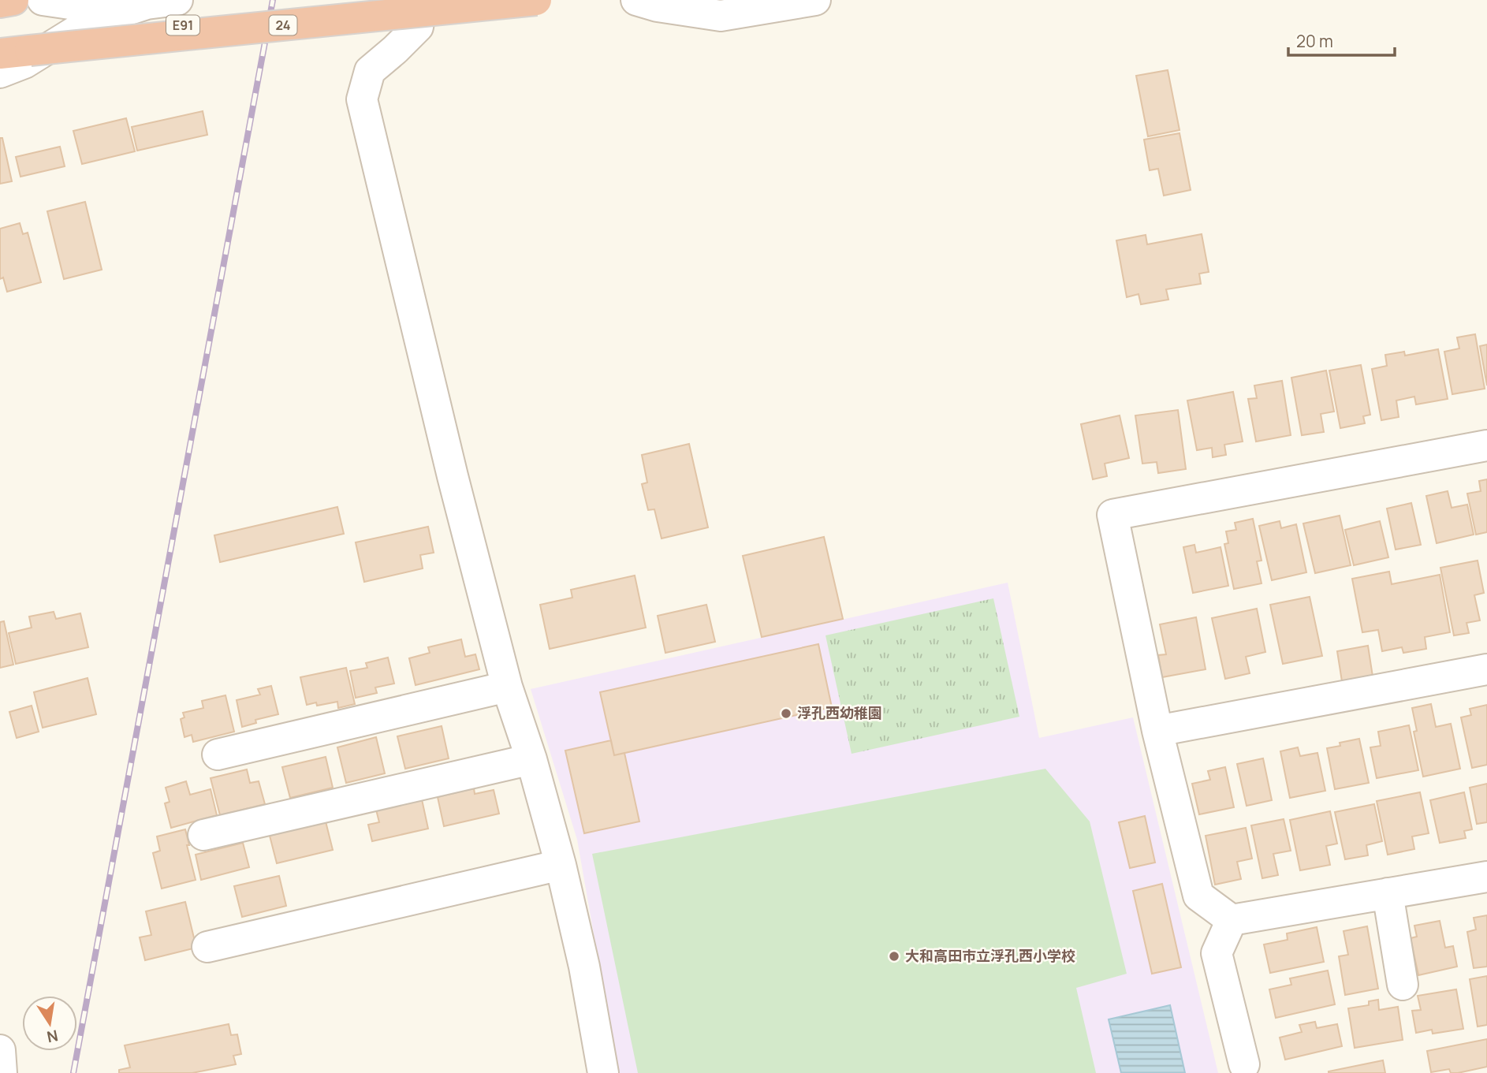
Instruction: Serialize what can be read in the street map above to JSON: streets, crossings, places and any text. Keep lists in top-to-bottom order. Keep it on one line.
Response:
{"streets":{"highway":["E91","24"]},"crossings":[["E91","24"]],"places":["浮孔西幼稚園","大和高田市立浮孔西小学校"],"scale_bar":"20 m","north":"bottom"}
